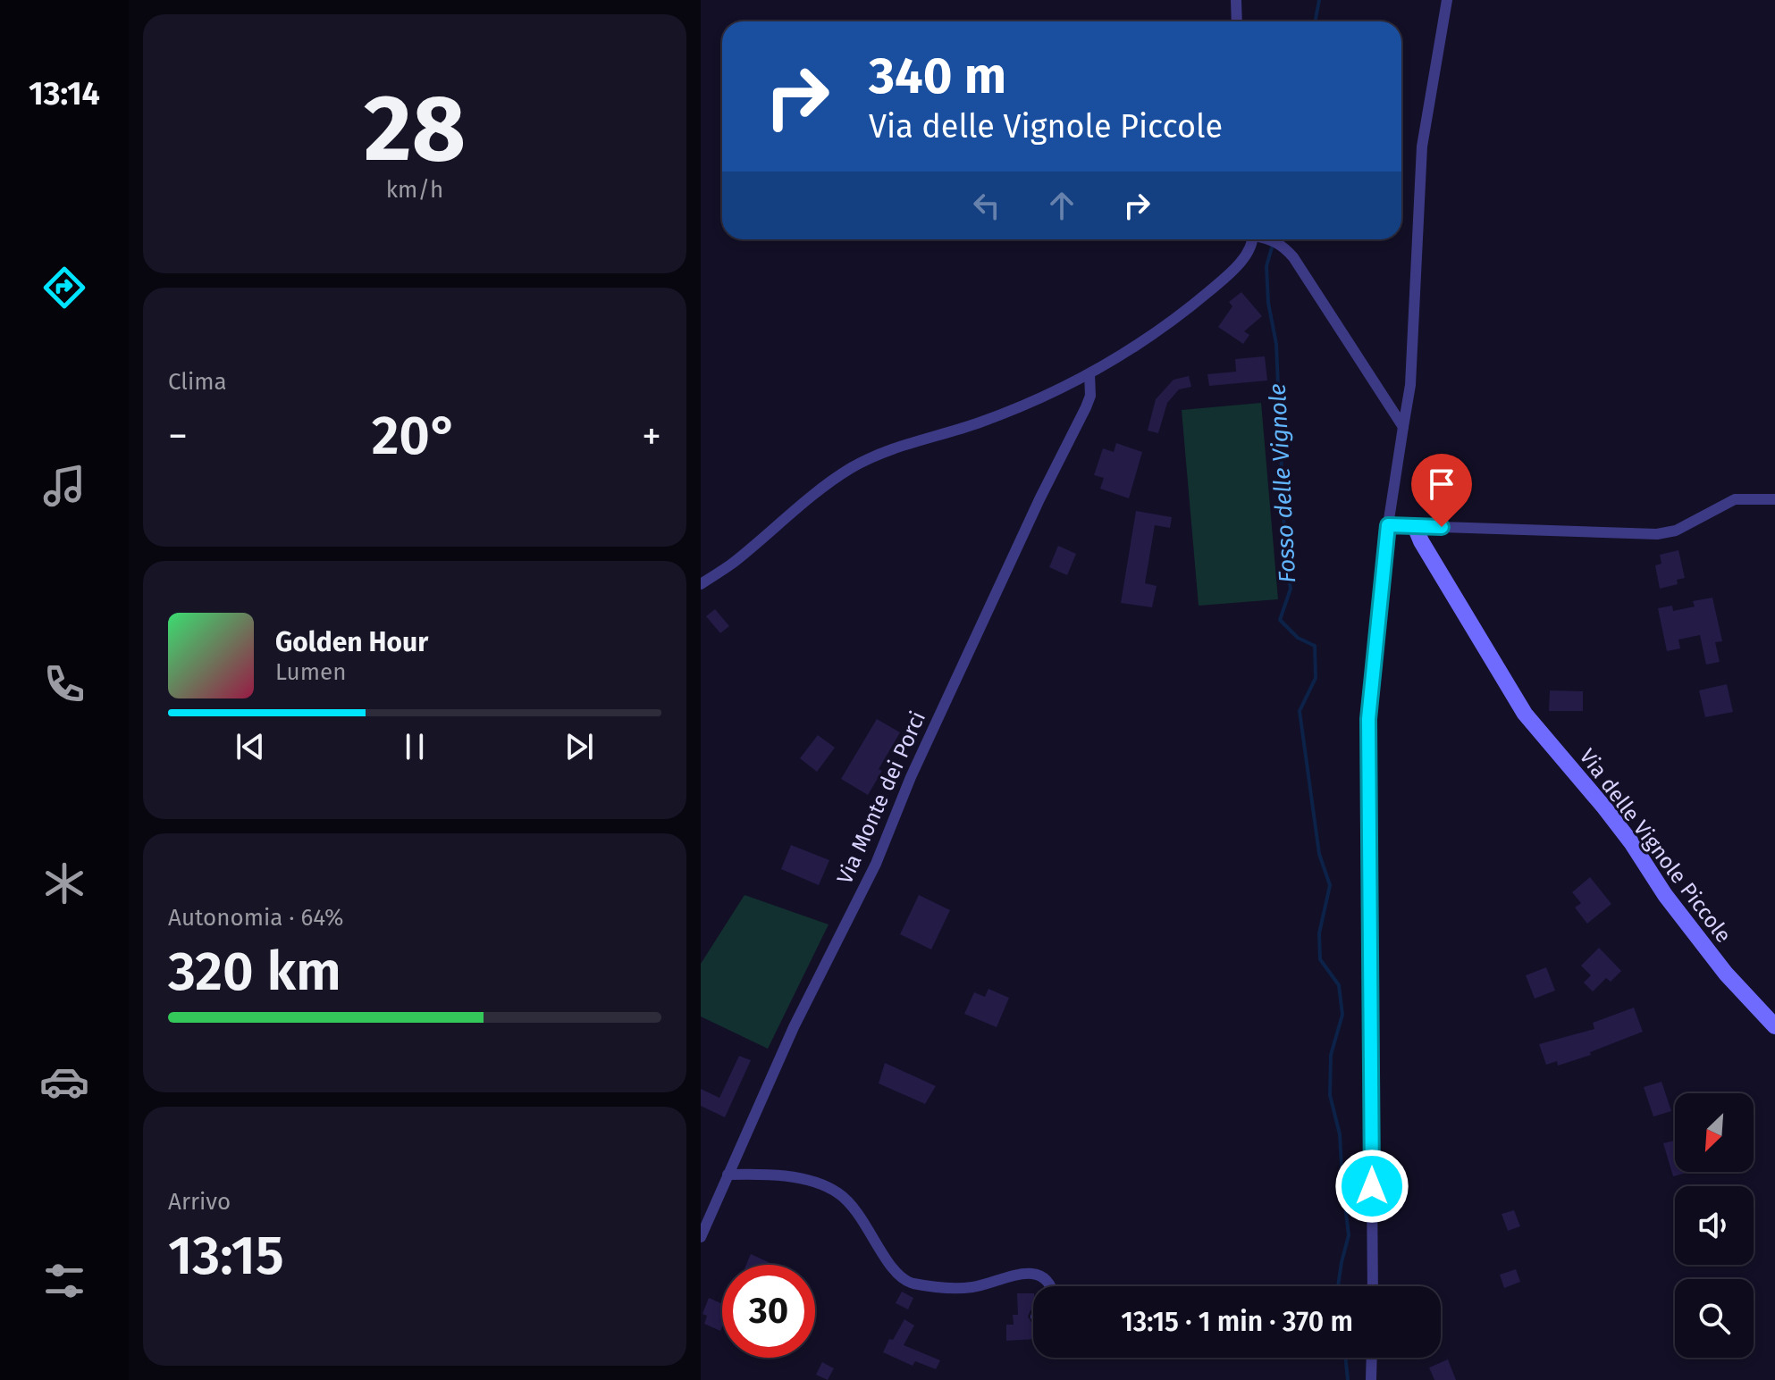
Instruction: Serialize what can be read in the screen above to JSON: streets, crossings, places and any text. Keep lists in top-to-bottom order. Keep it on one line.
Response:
{"streets":{"street":["Via Monte dei Porci","Via delle Vignole Piccole"]},"water":["Fosso delle Vignole"],"north":"bottom left","page":{"tabs":"13:14","tile":[["28","km/h"],"Clima",["Autonomia · 64%","320 km"],["Arrivo","13:15"]],"turn":["340 m","Via delle Vignole Piccole"],"heat":["−","20°","+"],"song":["Golden Hour","Lumen"],"limit":"30","trip":"13:15 · 1 min · 370 m"}}
